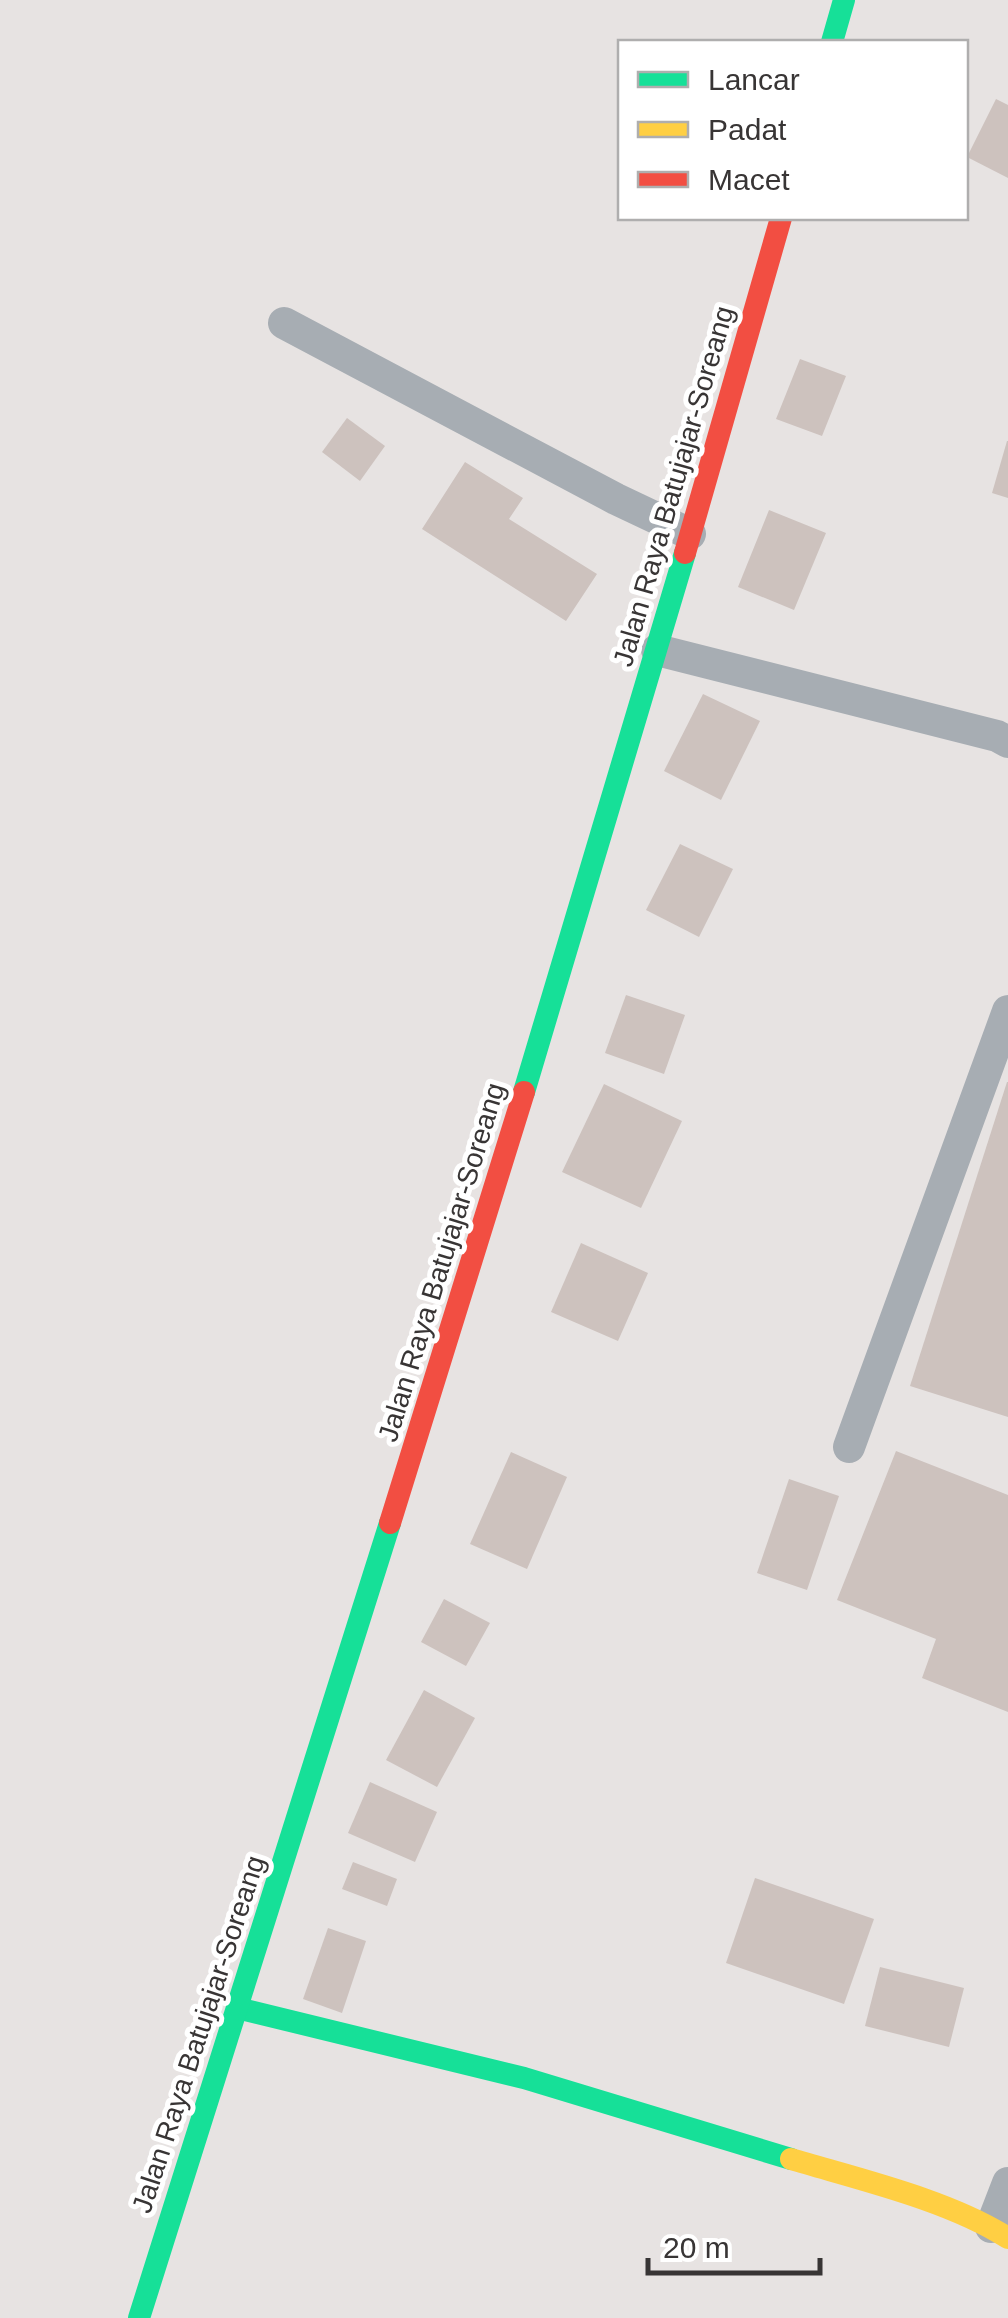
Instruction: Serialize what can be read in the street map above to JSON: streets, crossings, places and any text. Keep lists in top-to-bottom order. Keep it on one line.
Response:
{"streets":{"main road":["Jalan Raya Batujajar-Soreang"]},"legend":["Lancar","Padat","Macet"],"scale_bar":"20 m"}
